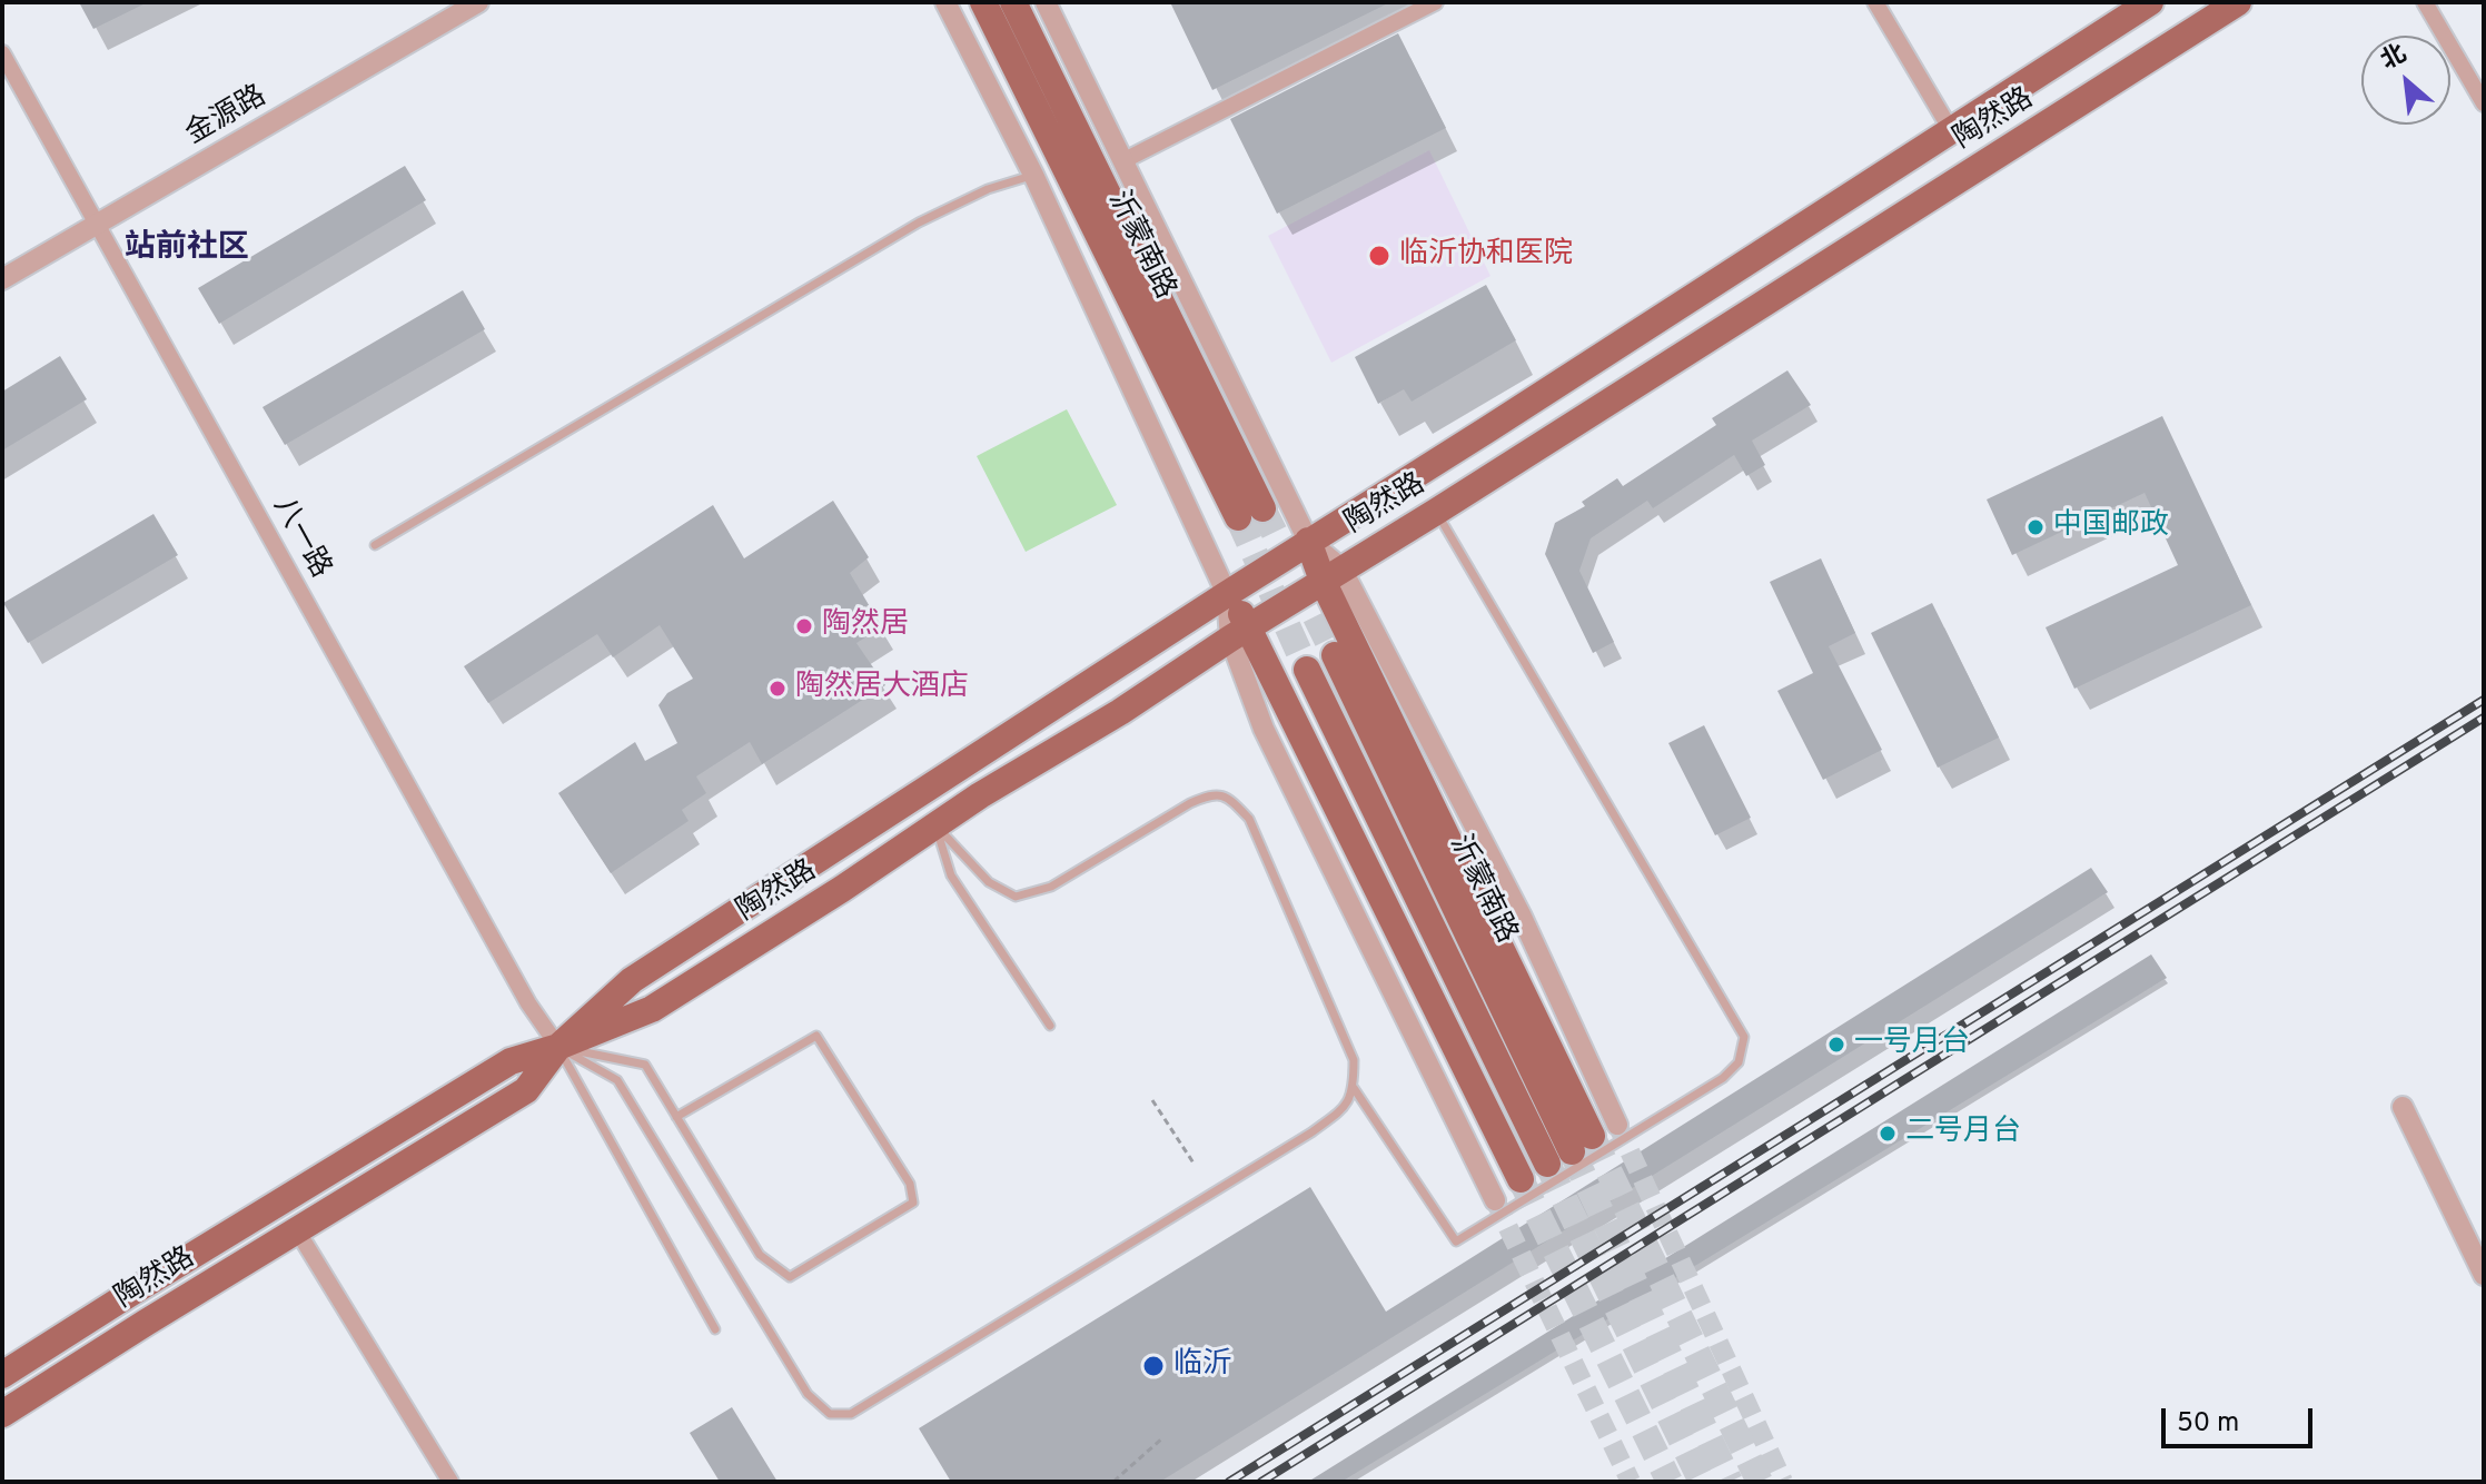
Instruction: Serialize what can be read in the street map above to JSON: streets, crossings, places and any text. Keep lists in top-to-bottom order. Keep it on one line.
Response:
{"streets":{"main road":["陶然路","沂蒙南路"],"street":["金源路","八一路"]},"crossings":[["金源路","八一路"],["陶然路","沂蒙南路"],["陶然路","八一路"]],"districts":["站前社区"],"places":["临沂协和医院","中国邮政","陶然居","陶然居大酒店","一号月台","二号月台","临沂"],"scale_bar":"50 m","north":"top left"}
